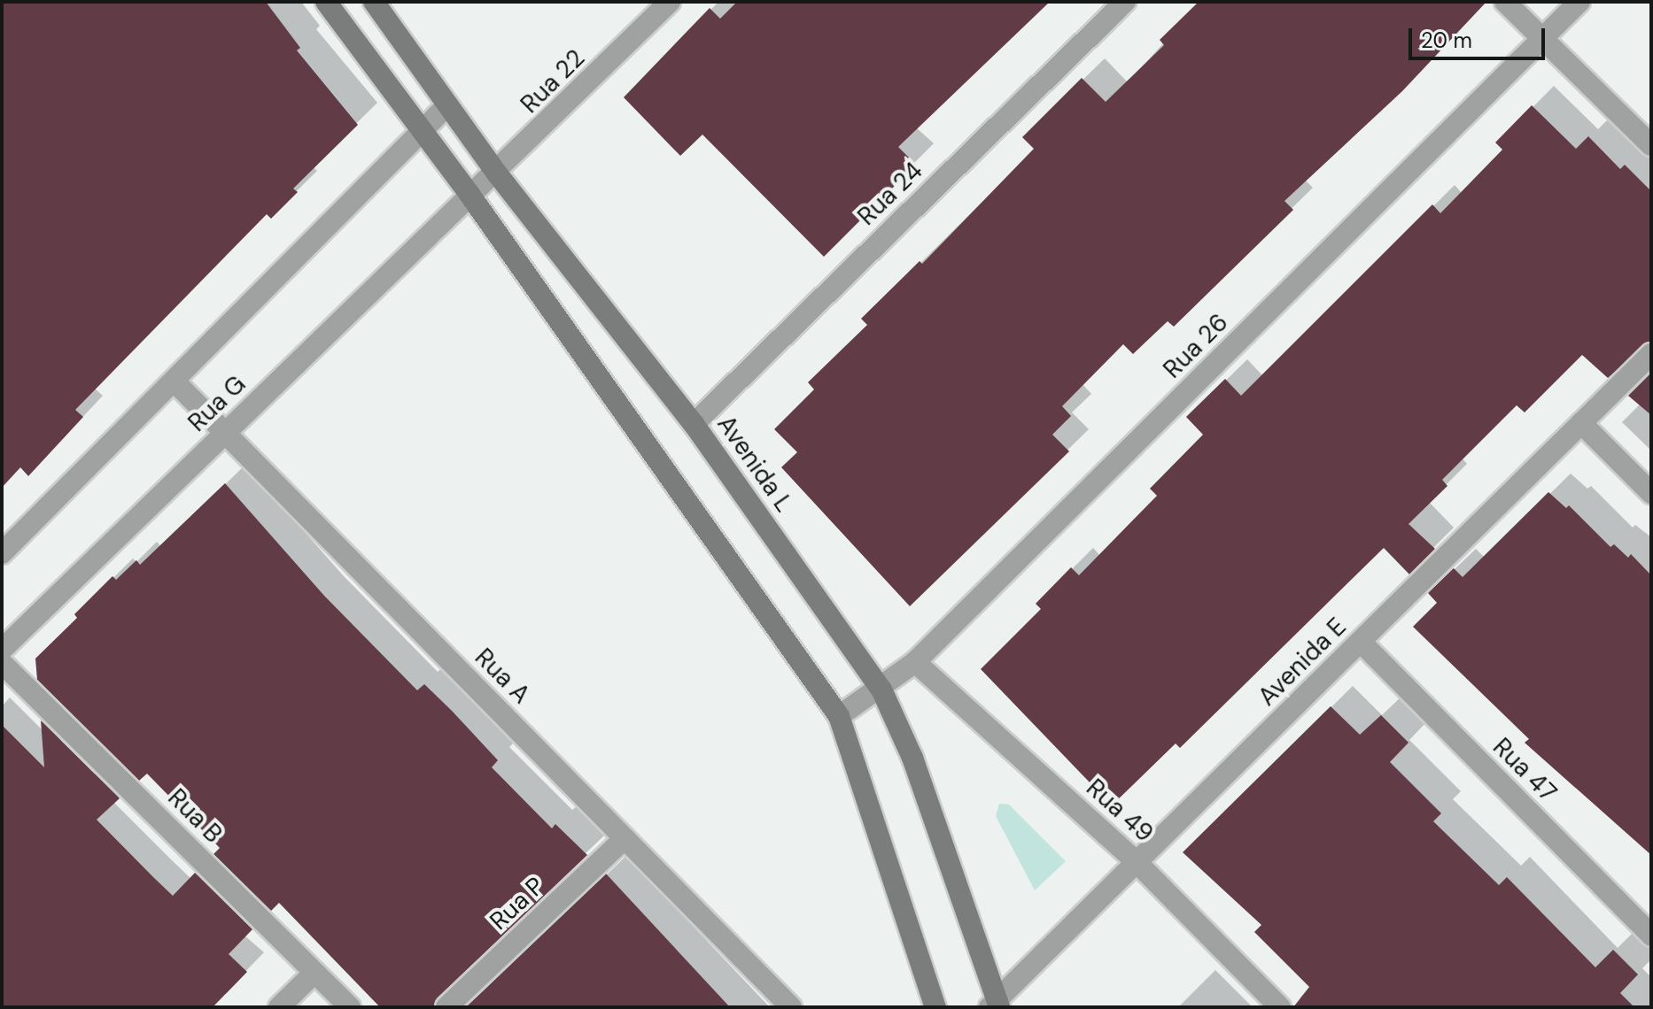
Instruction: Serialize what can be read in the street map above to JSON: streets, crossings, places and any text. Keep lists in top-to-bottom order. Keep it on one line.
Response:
{"streets":{"street":["Rua 22","Rua 24","Rua 26","Rua G","Avenida L","Avenida E","Rua A","Rua 47","Rua 49","Rua B","Rua P"]},"crossings":[["Rua 22","Rua G"],["Rua 22","Avenida L"],["Rua 24","Avenida L"],["Rua 26","Avenida L"],["Rua 26","Rua 49"],["Rua G","Avenida L"],["Rua G","Rua A"],["Avenida L","Avenida E"],["Avenida E","Rua 47"],["Avenida E","Rua 49"],["Rua A","Rua P"]],"scale_bar":"20 m"}
